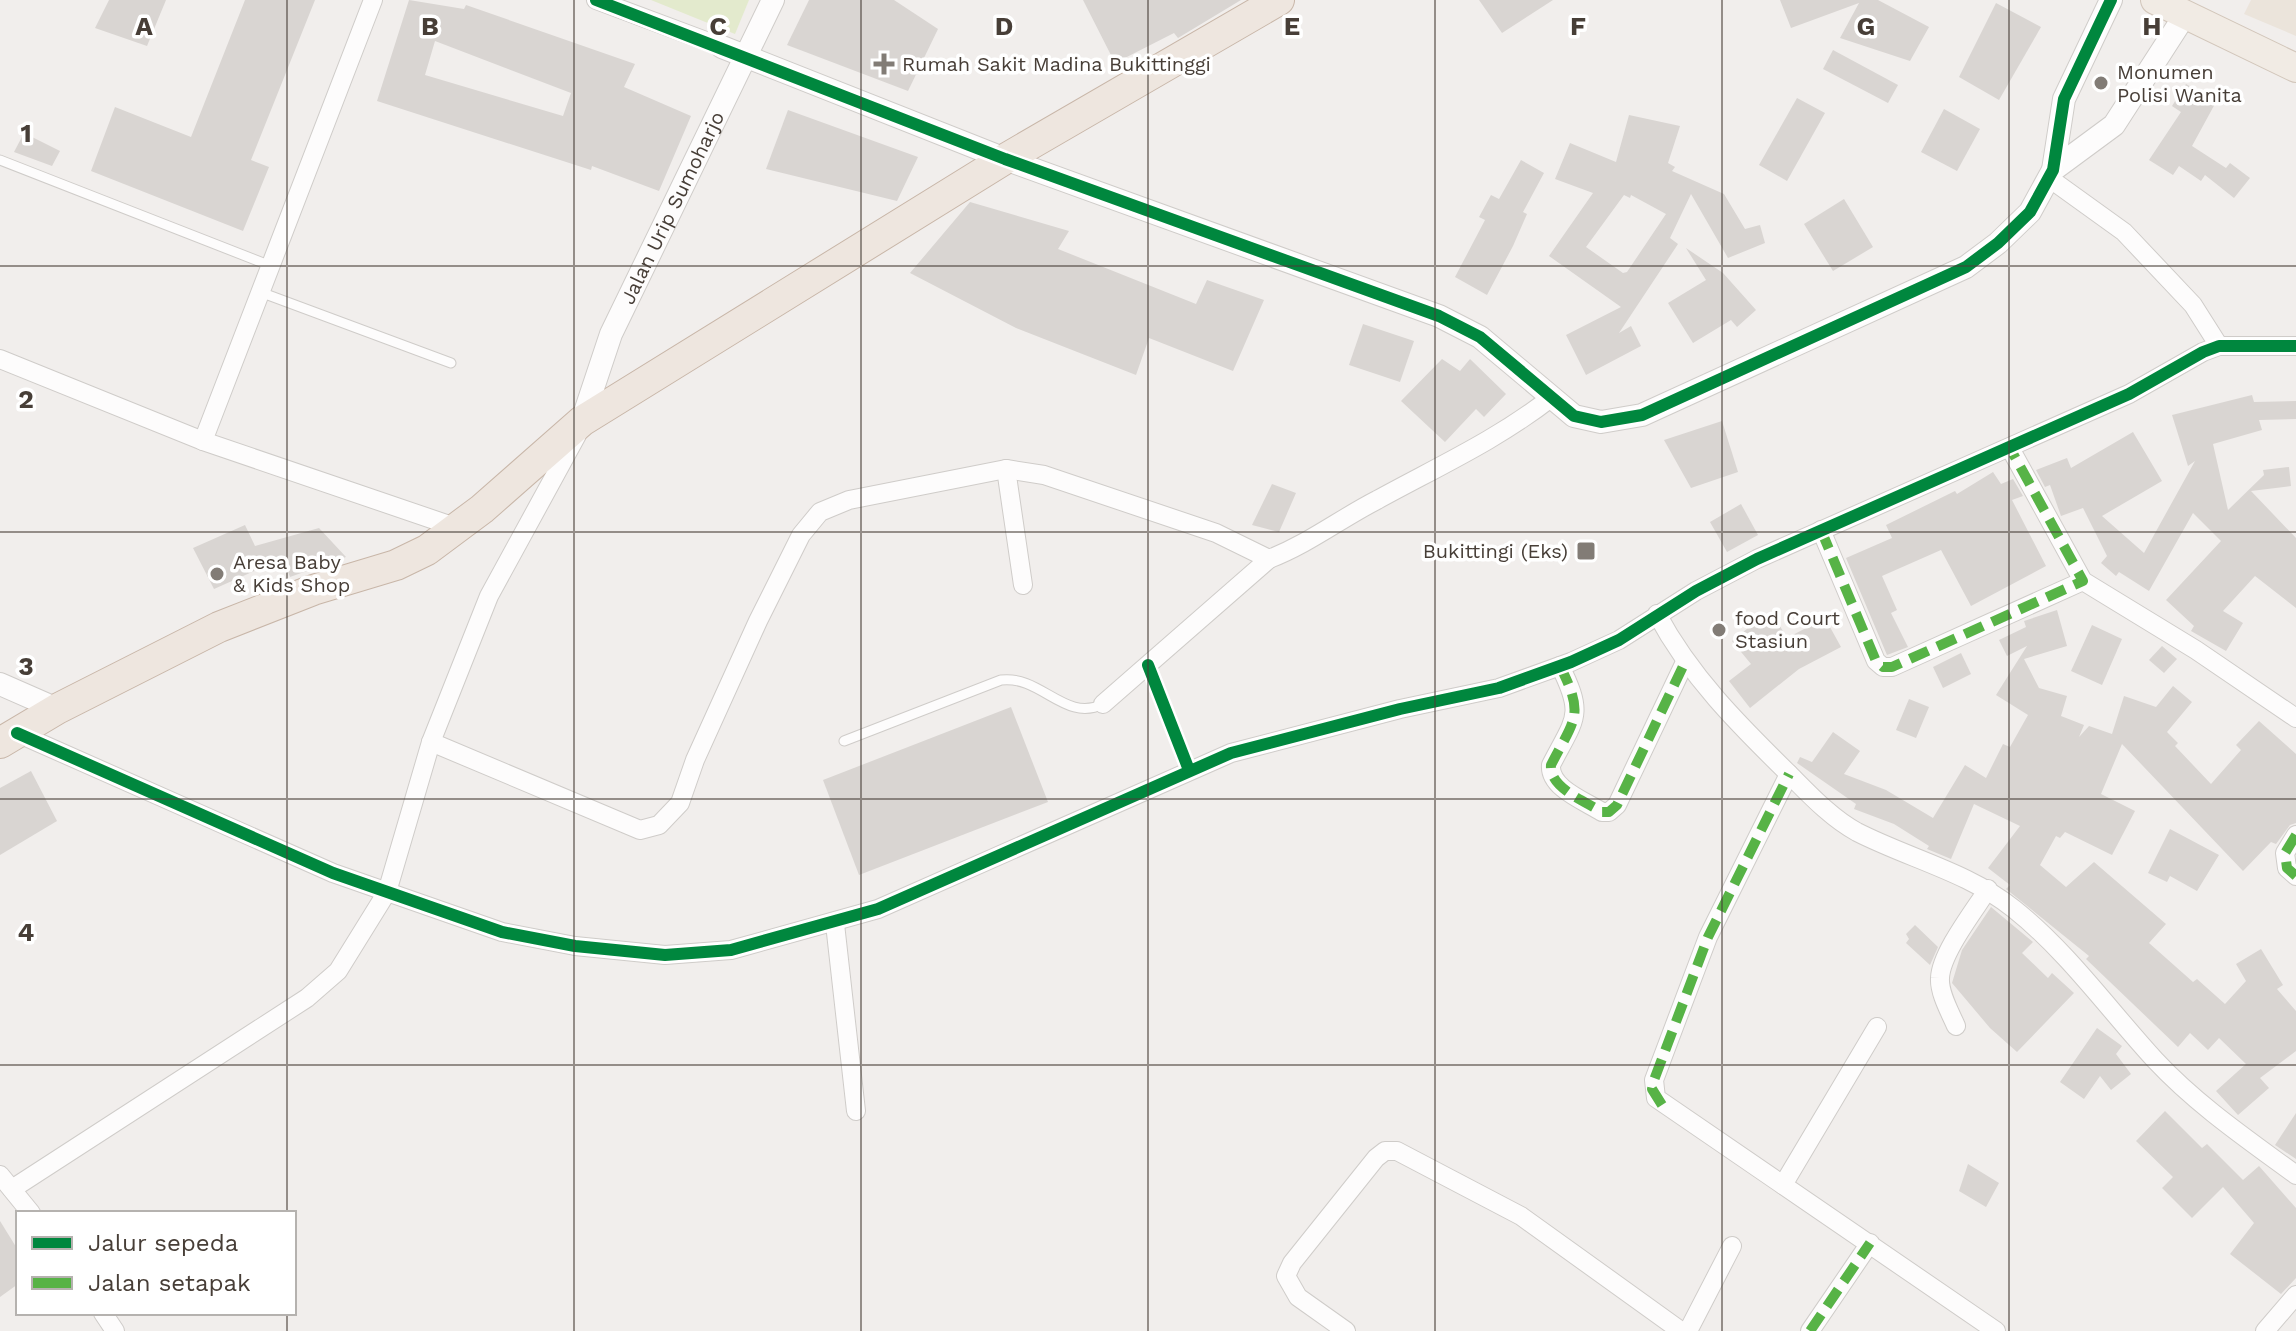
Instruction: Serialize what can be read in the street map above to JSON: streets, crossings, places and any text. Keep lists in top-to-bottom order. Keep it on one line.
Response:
{"streets":{"street":["Jalan Urip Sumoharjo"]},"places":{"health":["Rumah Sakit Madina Bukittinggi"],"other":["Monumen Polisi Wanita","Aresa Baby & Kids Shop","food Court Stasiun"],"transit":["Bukittingi (Eks)"]},"legend":["Jalur sepeda","Jalan setapak"],"grid":{"columns":["A","B","C","D","E","F","G","H"],"rows":["1","2","3","4"]}}
